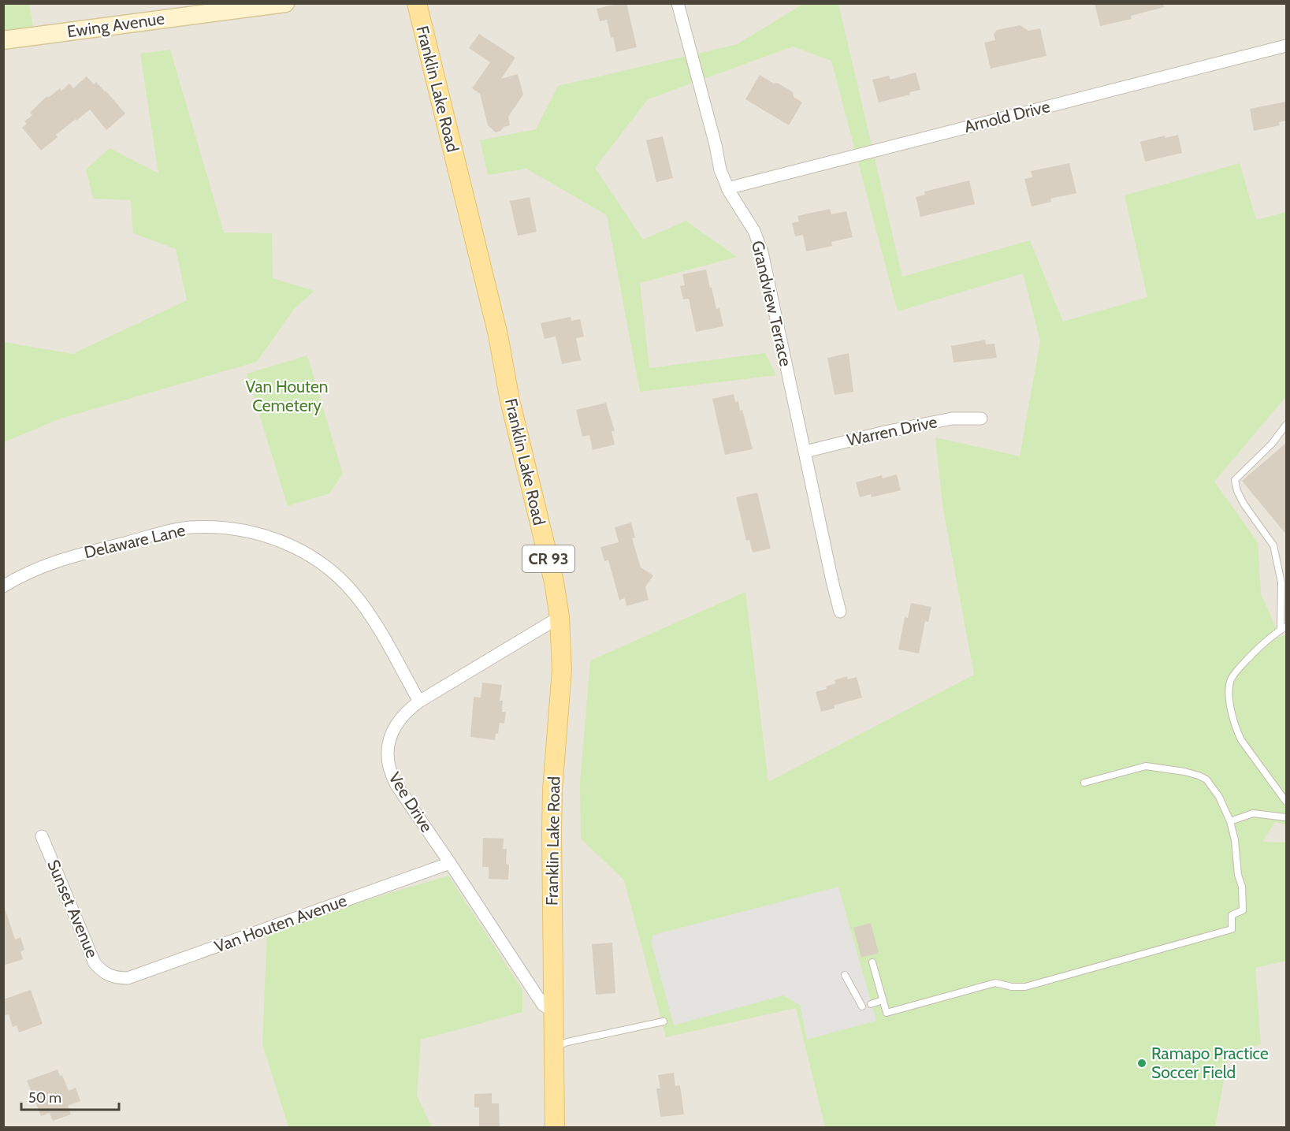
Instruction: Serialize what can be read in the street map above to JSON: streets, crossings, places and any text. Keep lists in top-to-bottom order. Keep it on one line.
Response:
{"streets":{"main road":["Ewing Avenue","Franklin Lake Road","CR 93"],"street":["Arnold Drive","Grandview Terrace","Warren Drive","Delaware Lane","Vee Drive","Sunset Avenue","Van Houten Avenue"]},"crossings":[["Franklin Lake Road","Vee Drive"],["Arnold Drive","Grandview Terrace"],["Grandview Terrace","Warren Drive"],["Delaware Lane","Vee Drive"],["Vee Drive","Van Houten Avenue"],["Sunset Avenue","Van Houten Avenue"]],"parks":["Van Houten Cemetery"],"places":["Ramapo Practice Soccer Field"],"scale_bar":"50 m"}
